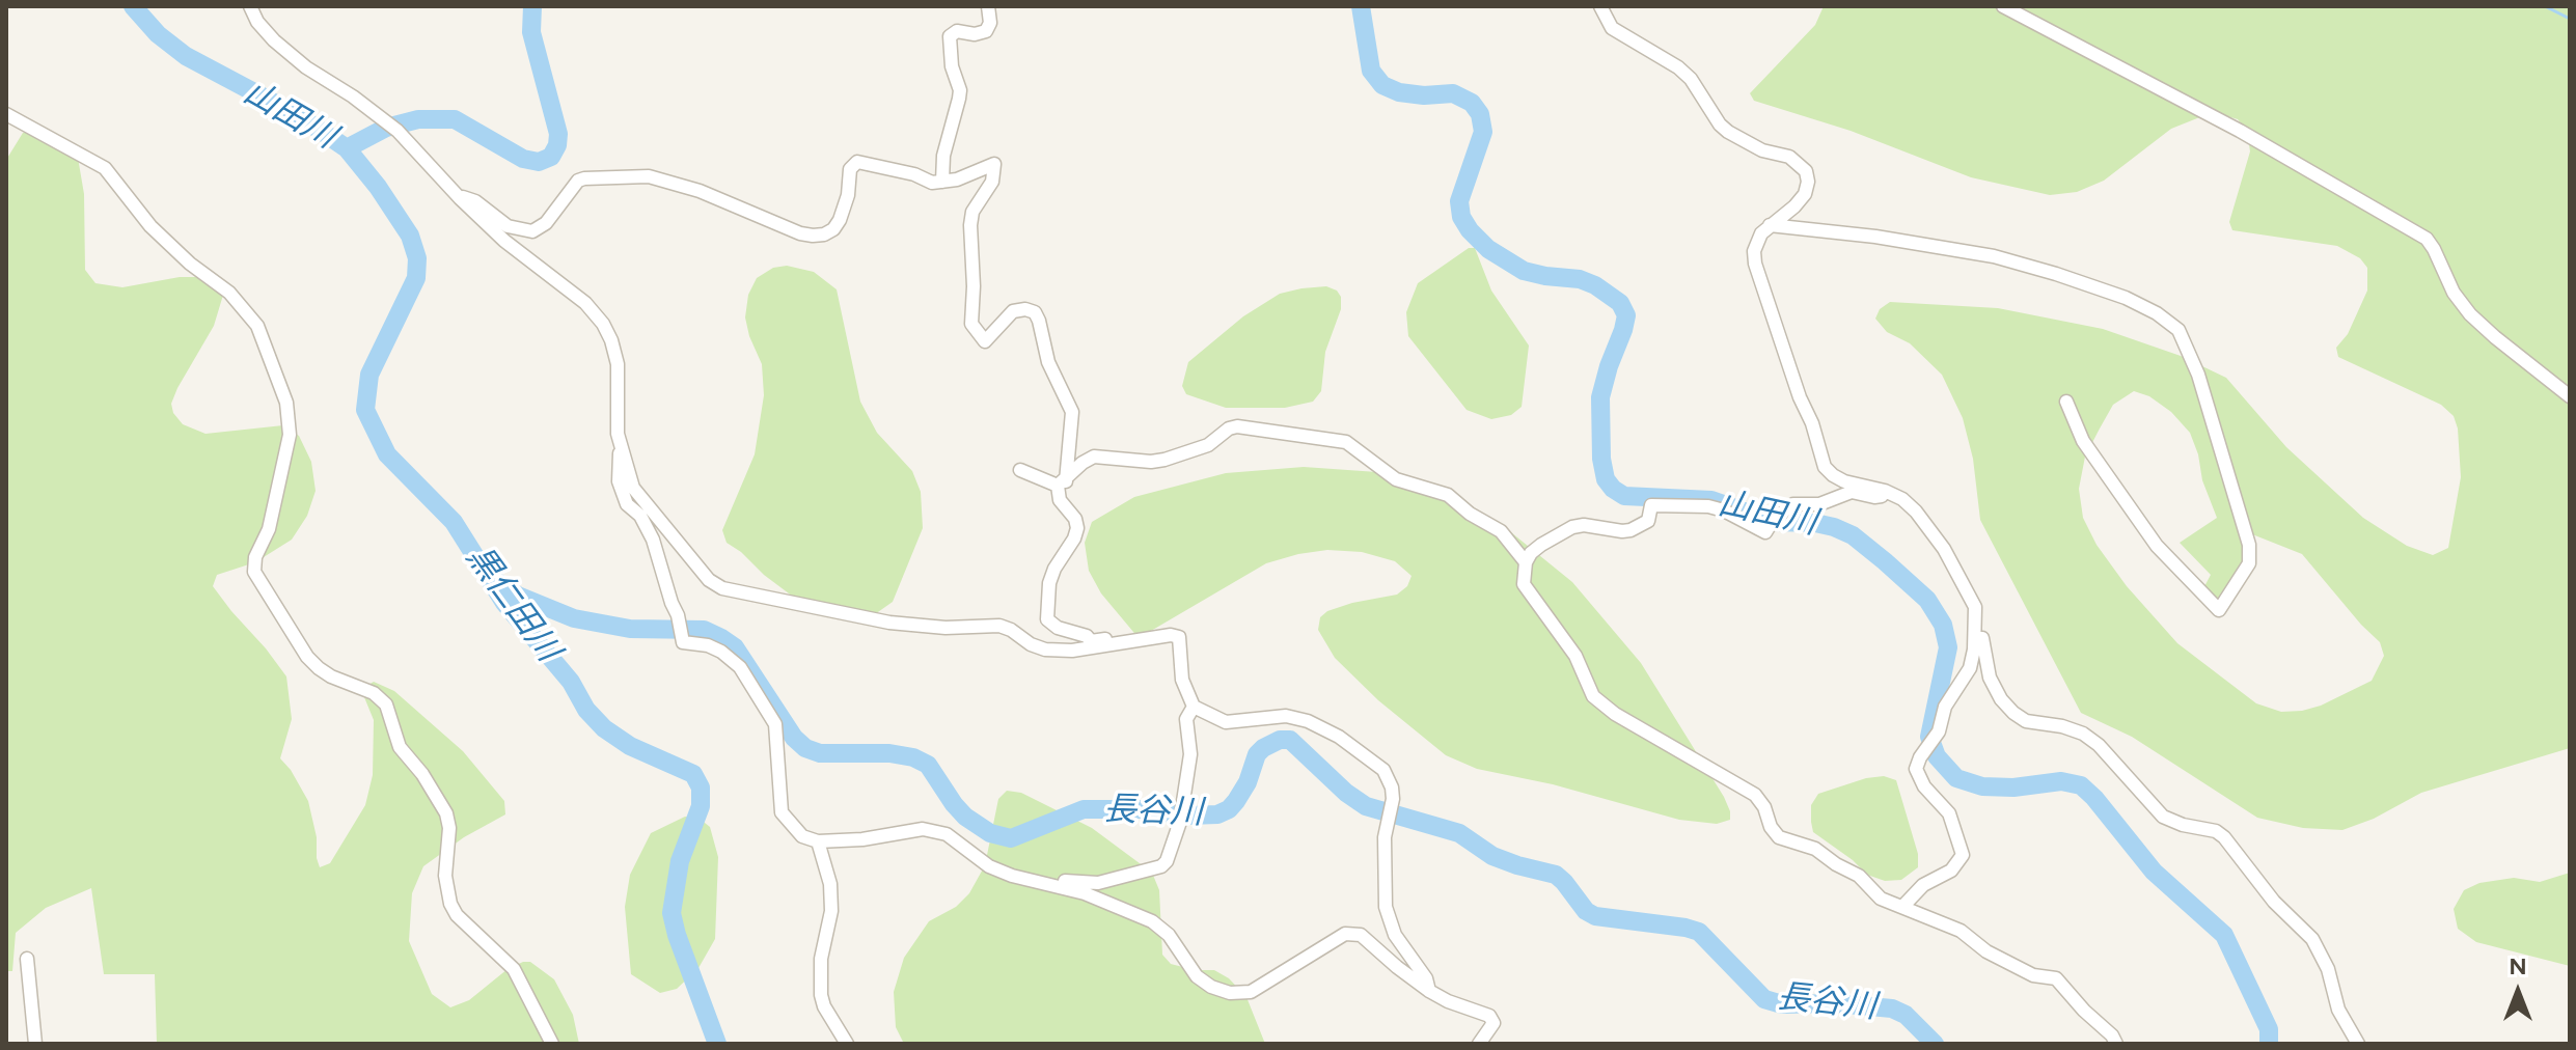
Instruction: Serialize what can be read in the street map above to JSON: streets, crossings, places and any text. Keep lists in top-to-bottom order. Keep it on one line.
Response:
{"water":["山田川","黒仁田川","長谷川"],"north":"top"}
